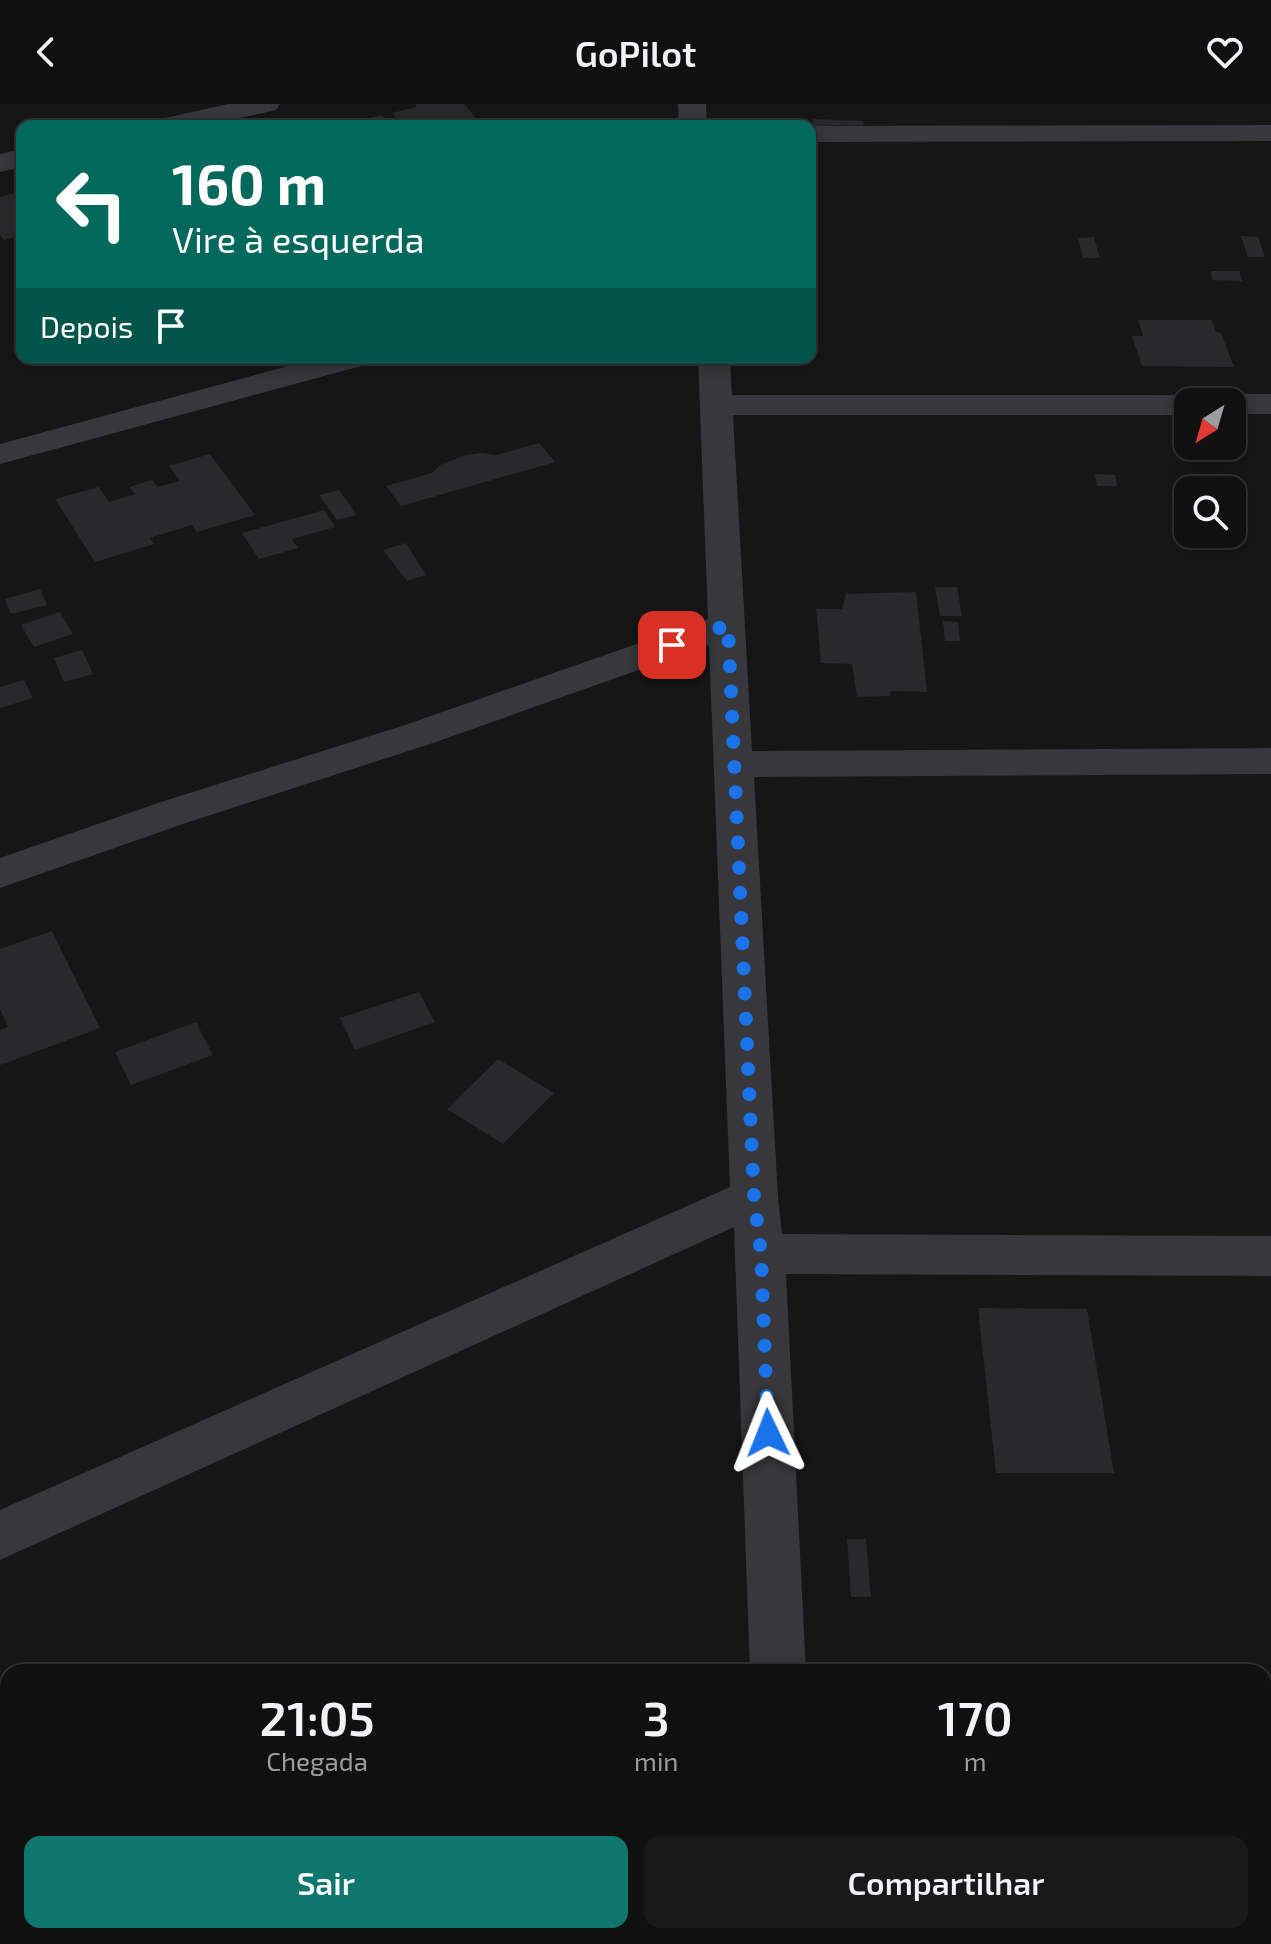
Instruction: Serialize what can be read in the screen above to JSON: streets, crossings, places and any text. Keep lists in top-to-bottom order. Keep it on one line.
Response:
{"north":"bottom left","page":{"header":"GoPilot","turn":["160 m","Vire à esquerda"],"then":"Depois","eta":["21:05","Chegada","3","min","170","m"],"buttons":["Sair","Compartilhar"]}}
